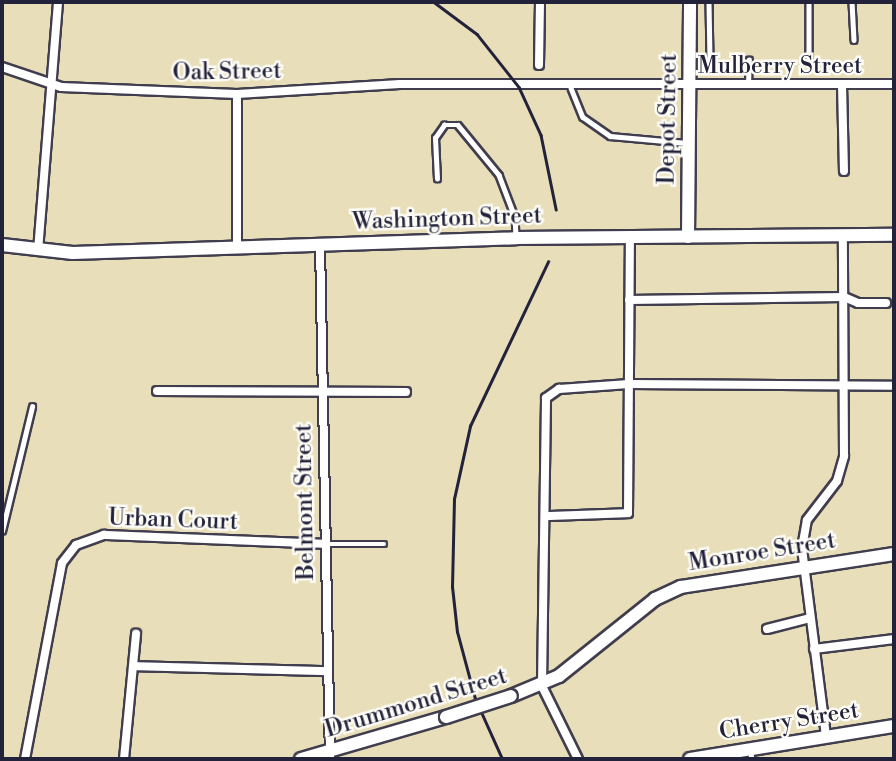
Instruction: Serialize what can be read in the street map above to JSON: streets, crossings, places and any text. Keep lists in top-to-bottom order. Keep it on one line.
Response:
{"streets":{"street":["Mulberry Street","Oak Street","Depot Street","Washington Street","Belmont Street","Urban Court","Monroe Street","Drummond Street","Cherry Street"]},"crossings":[["Mulberry Street","Oak Street"],["Mulberry Street","Depot Street"],["Depot Street","Washington Street"],["Washington Street","Belmont Street"],["Belmont Street","Urban Court"],["Belmont Street","Drummond Street"],["Monroe Street","Drummond Street"]]}
